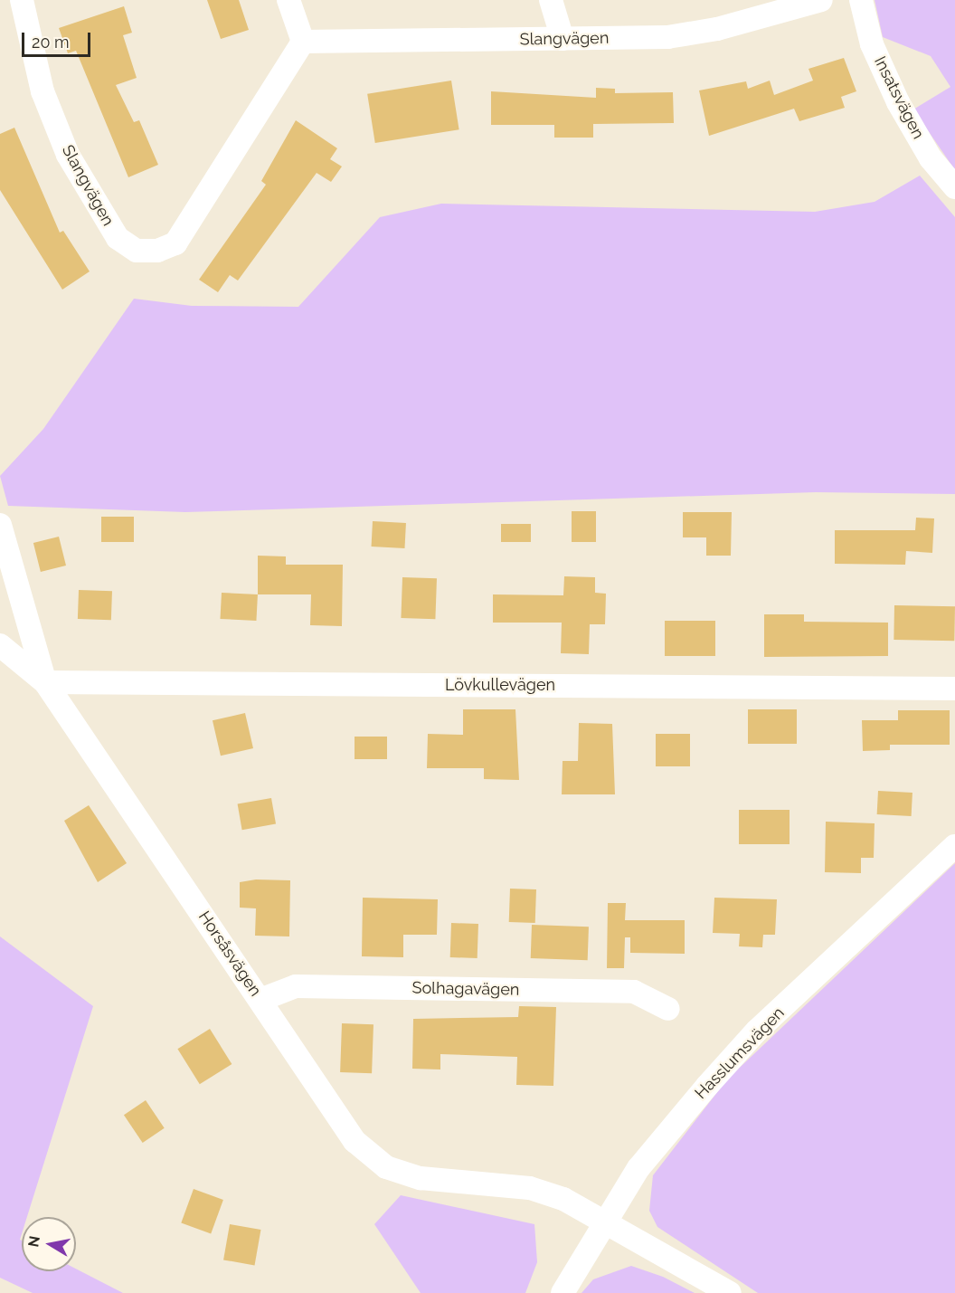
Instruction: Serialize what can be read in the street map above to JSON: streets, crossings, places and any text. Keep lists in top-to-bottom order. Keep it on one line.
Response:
{"streets":{"street":["Slangvägen","Insatsvägen","Lövkullevägen","Horsåsvägen","Solhagavägen","Hasslumsvägen"]},"crossings":[["Lövkullevägen","Horsåsvägen"],["Horsåsvägen","Solhagavägen"],["Horsåsvägen","Hasslumsvägen"]],"scale_bar":"20 m","north":"left"}
